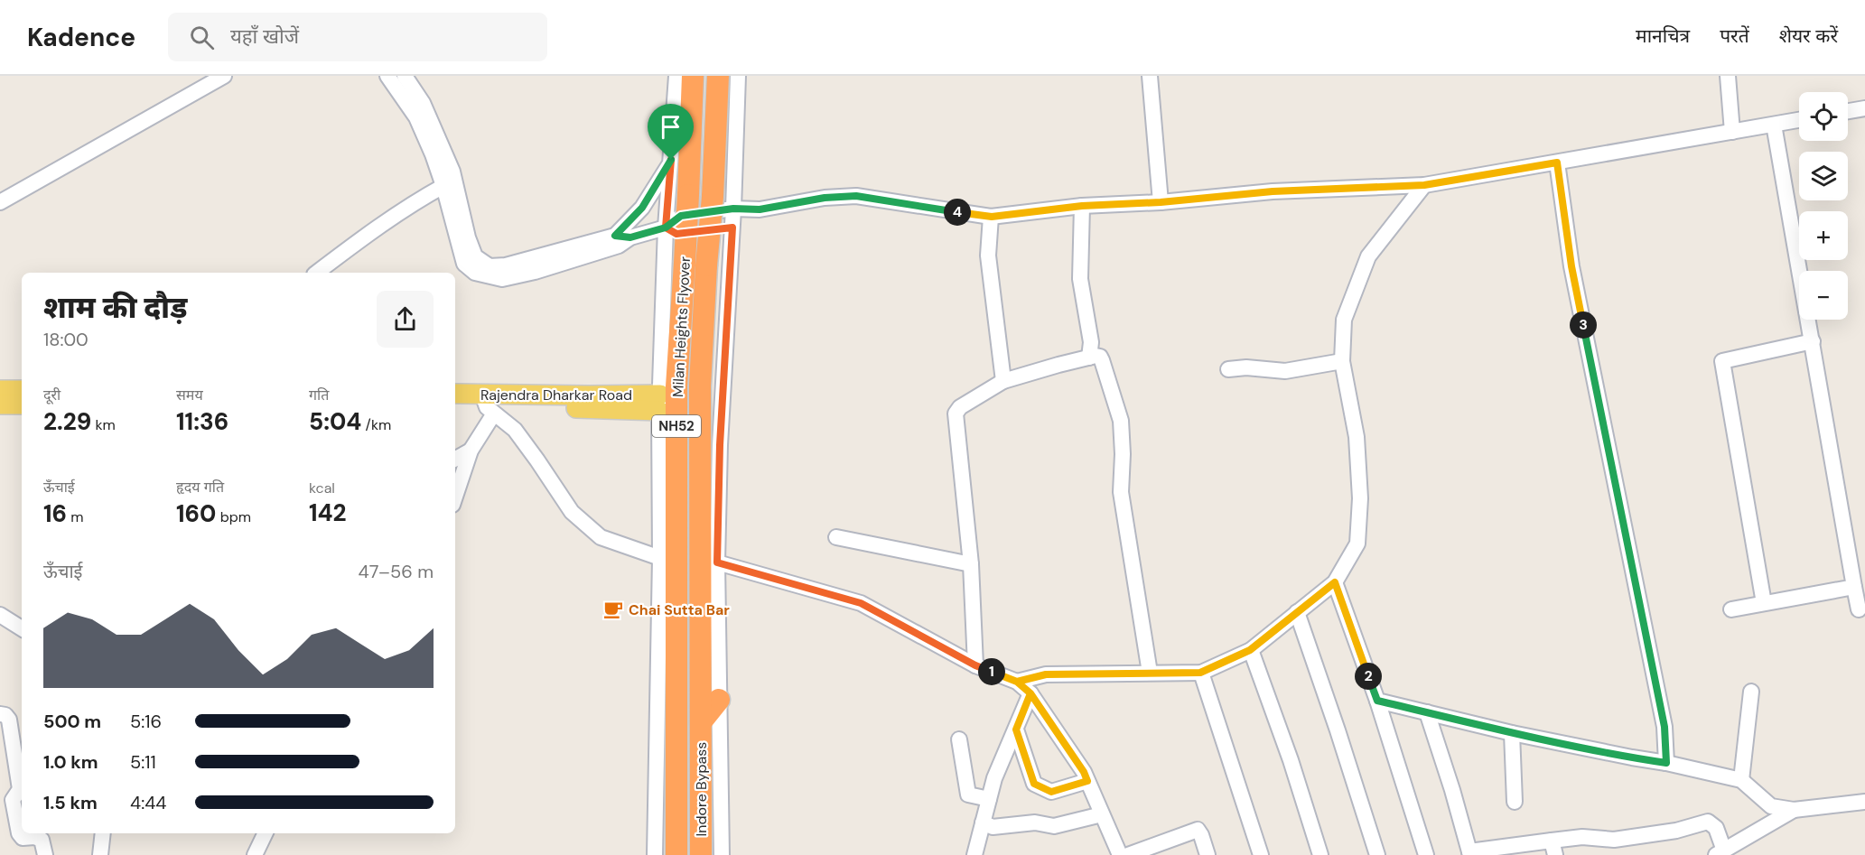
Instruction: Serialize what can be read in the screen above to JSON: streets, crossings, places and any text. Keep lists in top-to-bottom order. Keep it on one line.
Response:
{"streets":{"highway":["Milan Heights Flyover","NH52","Indore Bypass"],"main road":["Rajendra Dharkar Road"]},"crossings":[["Milan Heights Flyover","Indore Bypass"]],"places":{"cafe":["Chai Sutta Bar"]},"page":{"header":"Kadence","search":"यहाँ खोजें","nav":["मानचित्र","परतें","शेयर करें"],"map_buttons":["+","−"],"pins":["4","3","1","2"],"heading":["शाम की दौड़","18:00"],"stats":[["दूरी","2.29 km"],["समय","11:36"],["गति","5:04 /km"],["ऊँचाई","16 m"],["हृदय गति","160 bpm"],["kcal","142"]],"chart":["ऊँचाई","47–56 m"],"list":[{"name":"500 m","note":"5:16"},{"name":"1.0 km","note":"5:11"},{"name":"1.5 km","note":"4:44"}]}}
